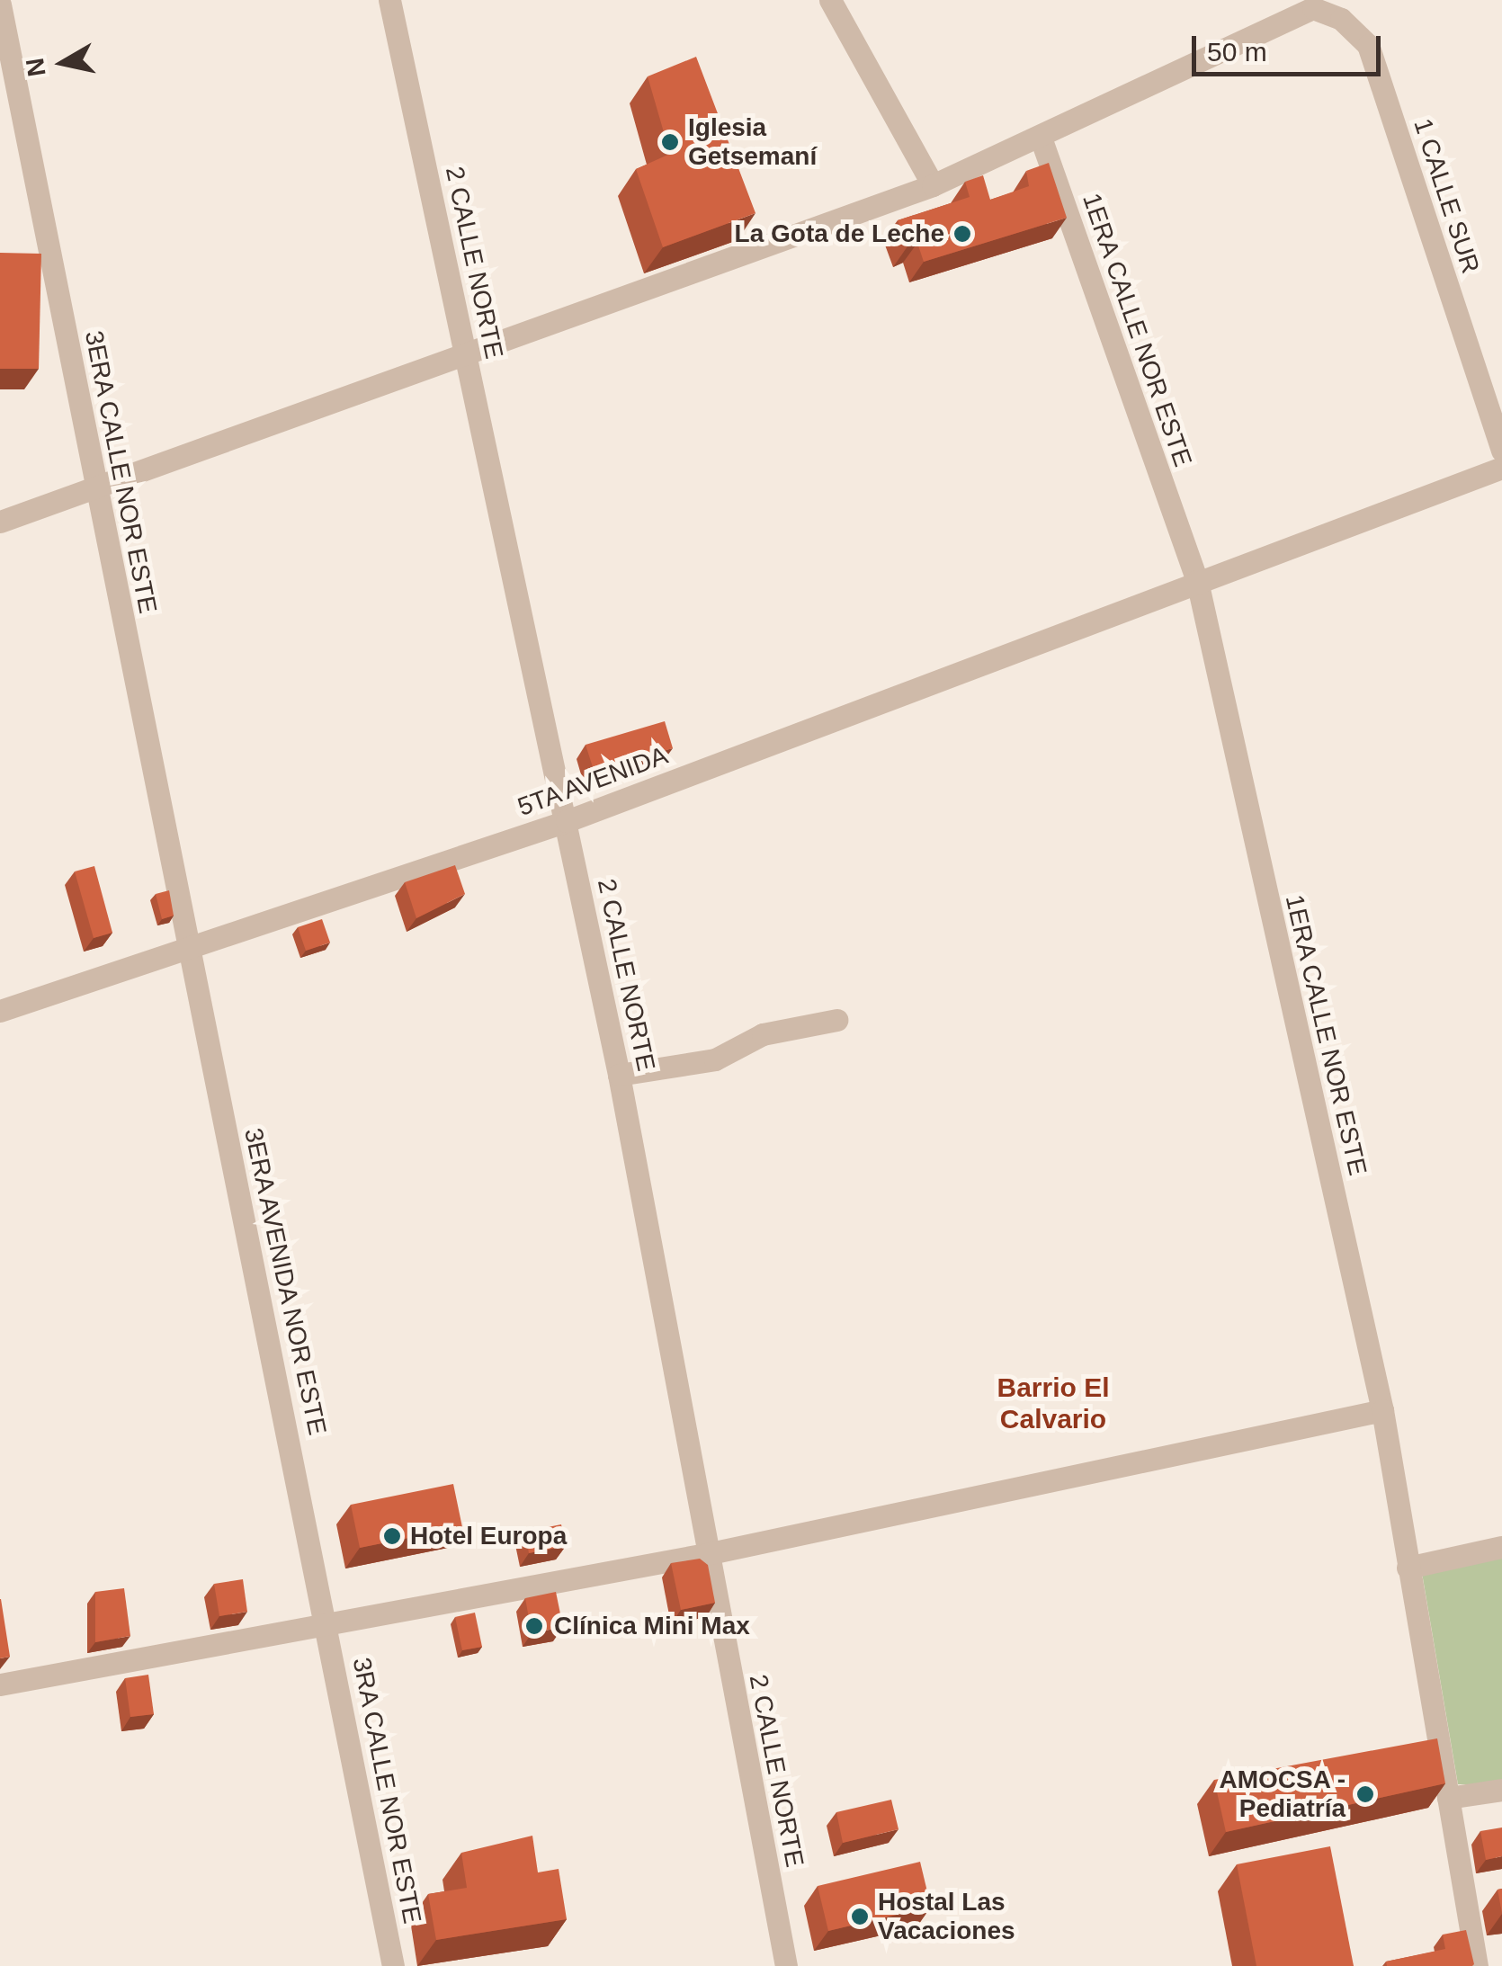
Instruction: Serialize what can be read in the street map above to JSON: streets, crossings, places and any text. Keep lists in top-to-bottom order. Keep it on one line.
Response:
{"streets":{"street":["1 CALLE SUR","2 CALLE NORTE","1ERA CALLE NOR ESTE","3ERA CALLE NOR ESTE","5TA AVENIDA","3ERA AVENIDA NOR ESTE","3RA CALLE NOR ESTE"]},"crossings":[["1 CALLE SUR","1ERA CALLE NOR ESTE"],["2 CALLE NORTE","5TA AVENIDA"],["1ERA CALLE NOR ESTE","5TA AVENIDA"],["3ERA CALLE NOR ESTE","5TA AVENIDA"],["3ERA CALLE NOR ESTE","3ERA AVENIDA NOR ESTE"],["5TA AVENIDA","3ERA AVENIDA NOR ESTE"],["3ERA AVENIDA NOR ESTE","3RA CALLE NOR ESTE"]],"districts":["Barrio El Calvario"],"places":["Iglesia Getsemaní","La Gota de Leche","Hotel Europa","Clínica Mini Max","AMOCSA - Pediatría","Hostal Las Vacaciones"],"scale_bar":"50 m","north":"left"}
